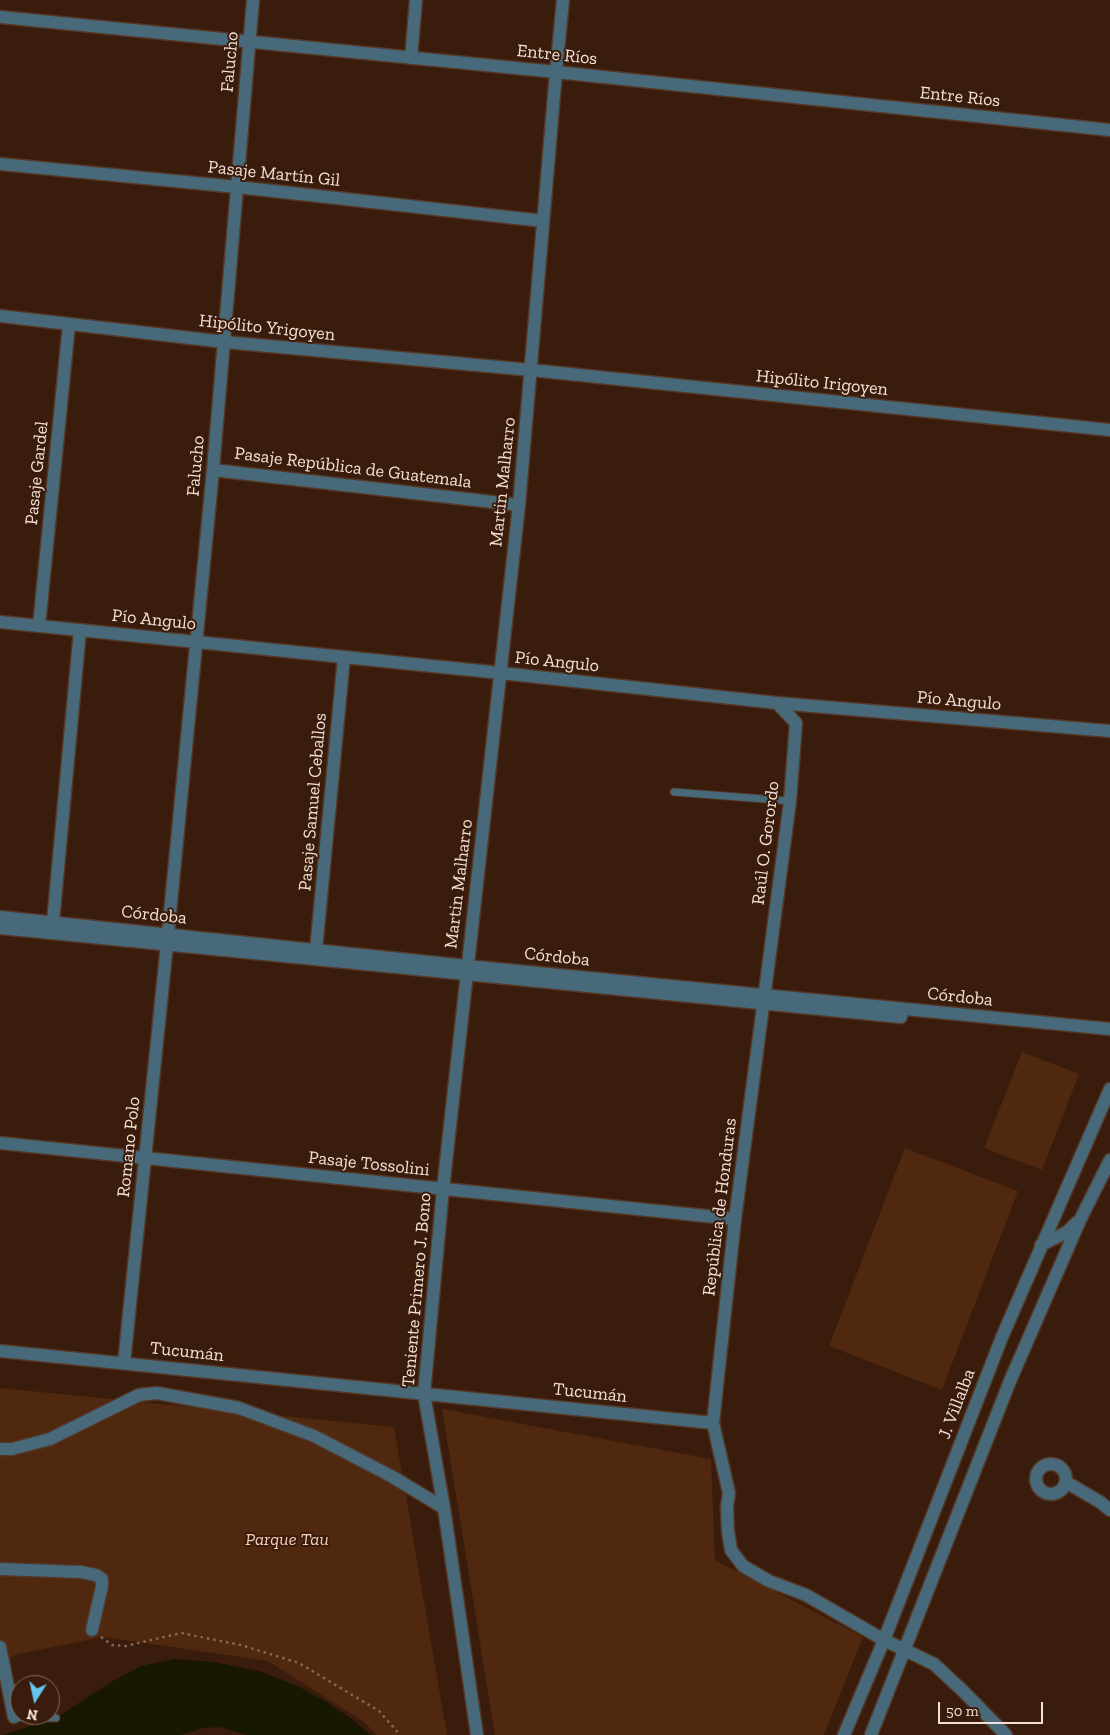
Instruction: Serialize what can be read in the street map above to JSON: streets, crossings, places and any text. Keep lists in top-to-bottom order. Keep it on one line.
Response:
{"streets":{"street":["Entre Ríos","Falucho","Pasaje Martín Gil","Hipólito Yrigoyen","Hipólito Irigoyen","Pasaje República de Guatemala","Pasaje Gardel","Martin Malharro","Pío Angulo","Pasaje Samuel Ceballos","Raúl O. Gorordo","Córdoba","Romano Polo","Pasaje Tossolini","República de Honduras","Teniente Primero J. Bono","Tucumán","J. Villalba"]},"crossings":[["Entre Ríos","Falucho"],["Entre Ríos","Martin Malharro"],["Falucho","Pasaje Martín Gil"],["Falucho","Hipólito Yrigoyen"],["Falucho","Pasaje República de Guatemala"],["Falucho","Pío Angulo"],["Falucho","Córdoba"],["Falucho","Romano Polo"],["Pasaje Martín Gil","Martin Malharro"],["Hipólito Yrigoyen","Hipólito Irigoyen"],["Hipólito Yrigoyen","Pasaje Gardel"],["Hipólito Yrigoyen","Martin Malharro"],["Hipólito Irigoyen","Martin Malharro"],["Pasaje República de Guatemala","Martin Malharro"],["Pasaje Gardel","Pío Angulo"],["Martin Malharro","Pío Angulo"],["Martin Malharro","Córdoba"],["Martin Malharro","Teniente Primero J. Bono"],["Pío Angulo","Pasaje Samuel Ceballos"],["Pío Angulo","Raúl O. Gorordo"],["Pasaje Samuel Ceballos","Córdoba"],["Raúl O. Gorordo","Córdoba"],["Raúl O. Gorordo","República de Honduras"],["Córdoba","Romano Polo"],["Córdoba","República de Honduras"],["Córdoba","Teniente Primero J. Bono"],["Romano Polo","Pasaje Tossolini"],["Romano Polo","Tucumán"],["Pasaje Tossolini","República de Honduras"],["Pasaje Tossolini","Teniente Primero J. Bono"],["República de Honduras","Tucumán"],["Teniente Primero J. Bono","Tucumán"]],"parks":["Parque Tau"],"scale_bar":"50 m","north":"bottom"}
